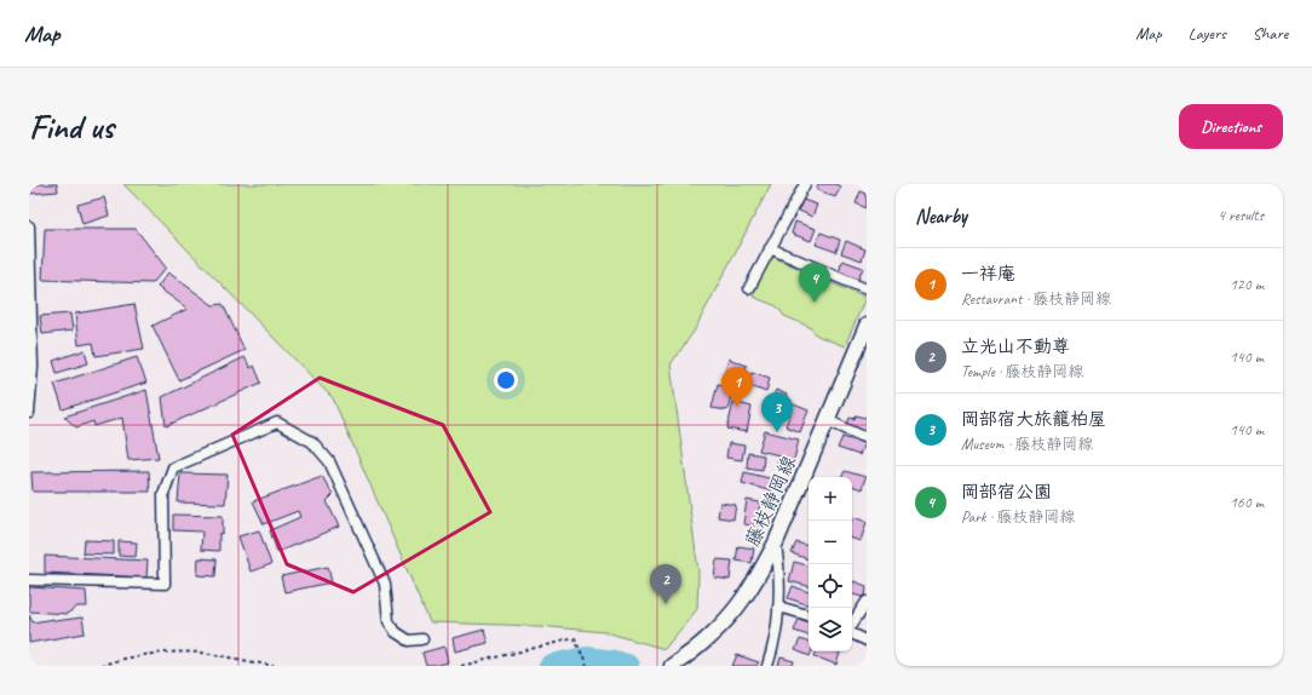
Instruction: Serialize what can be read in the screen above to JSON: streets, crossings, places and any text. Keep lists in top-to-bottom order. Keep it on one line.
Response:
{"streets":{"main road":["藤枝静岡線"]},"page":{"header":"Map","nav":["Map","Layers","Share"],"buttons":"Directions","title":"Find us","heading":["Nearby","4 results"],"list":[{"mark":"1","name":"一祥庵","note":"Restaurant · 藤枝静岡線","value":"120 m"},{"mark":"2","name":"立光山不動尊","note":"Temple · 藤枝静岡線","value":"140 m"},{"mark":"3","name":"岡部宿大旅籠柏屋","note":"Museum · 藤枝静岡線","value":"140 m"},{"mark":"4","name":"岡部宿公園","note":"Park · 藤枝静岡線","value":"160 m"}],"pins":["4","1","3","2"],"map_buttons":["+","−"]}}
